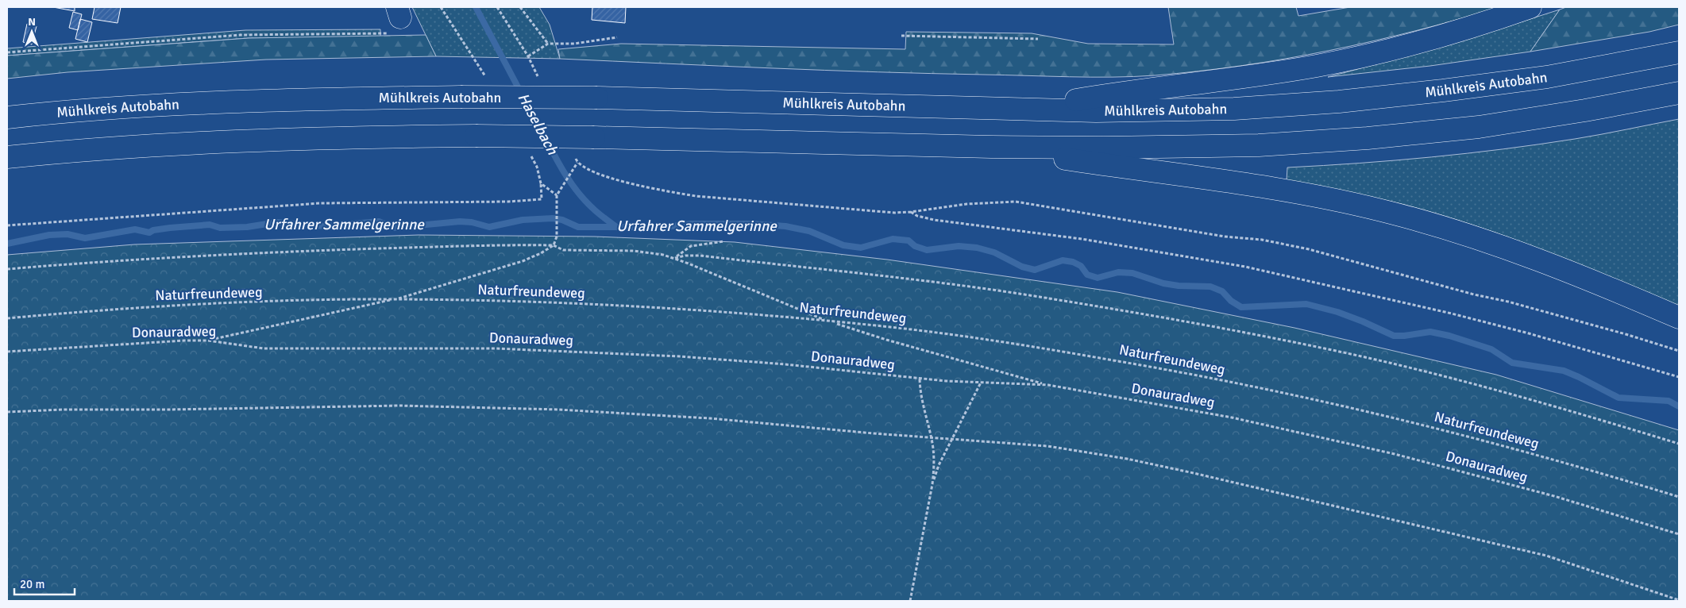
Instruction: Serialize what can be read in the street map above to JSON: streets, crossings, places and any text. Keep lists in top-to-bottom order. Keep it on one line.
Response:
{"streets":{"highway":["Mühlkreis Autobahn"],"path":["Naturfreundeweg","Donauradweg"]},"water":["Haselbach","Urfahrer Sammelgerinne"],"scale_bar":"20 m","north":"top"}
